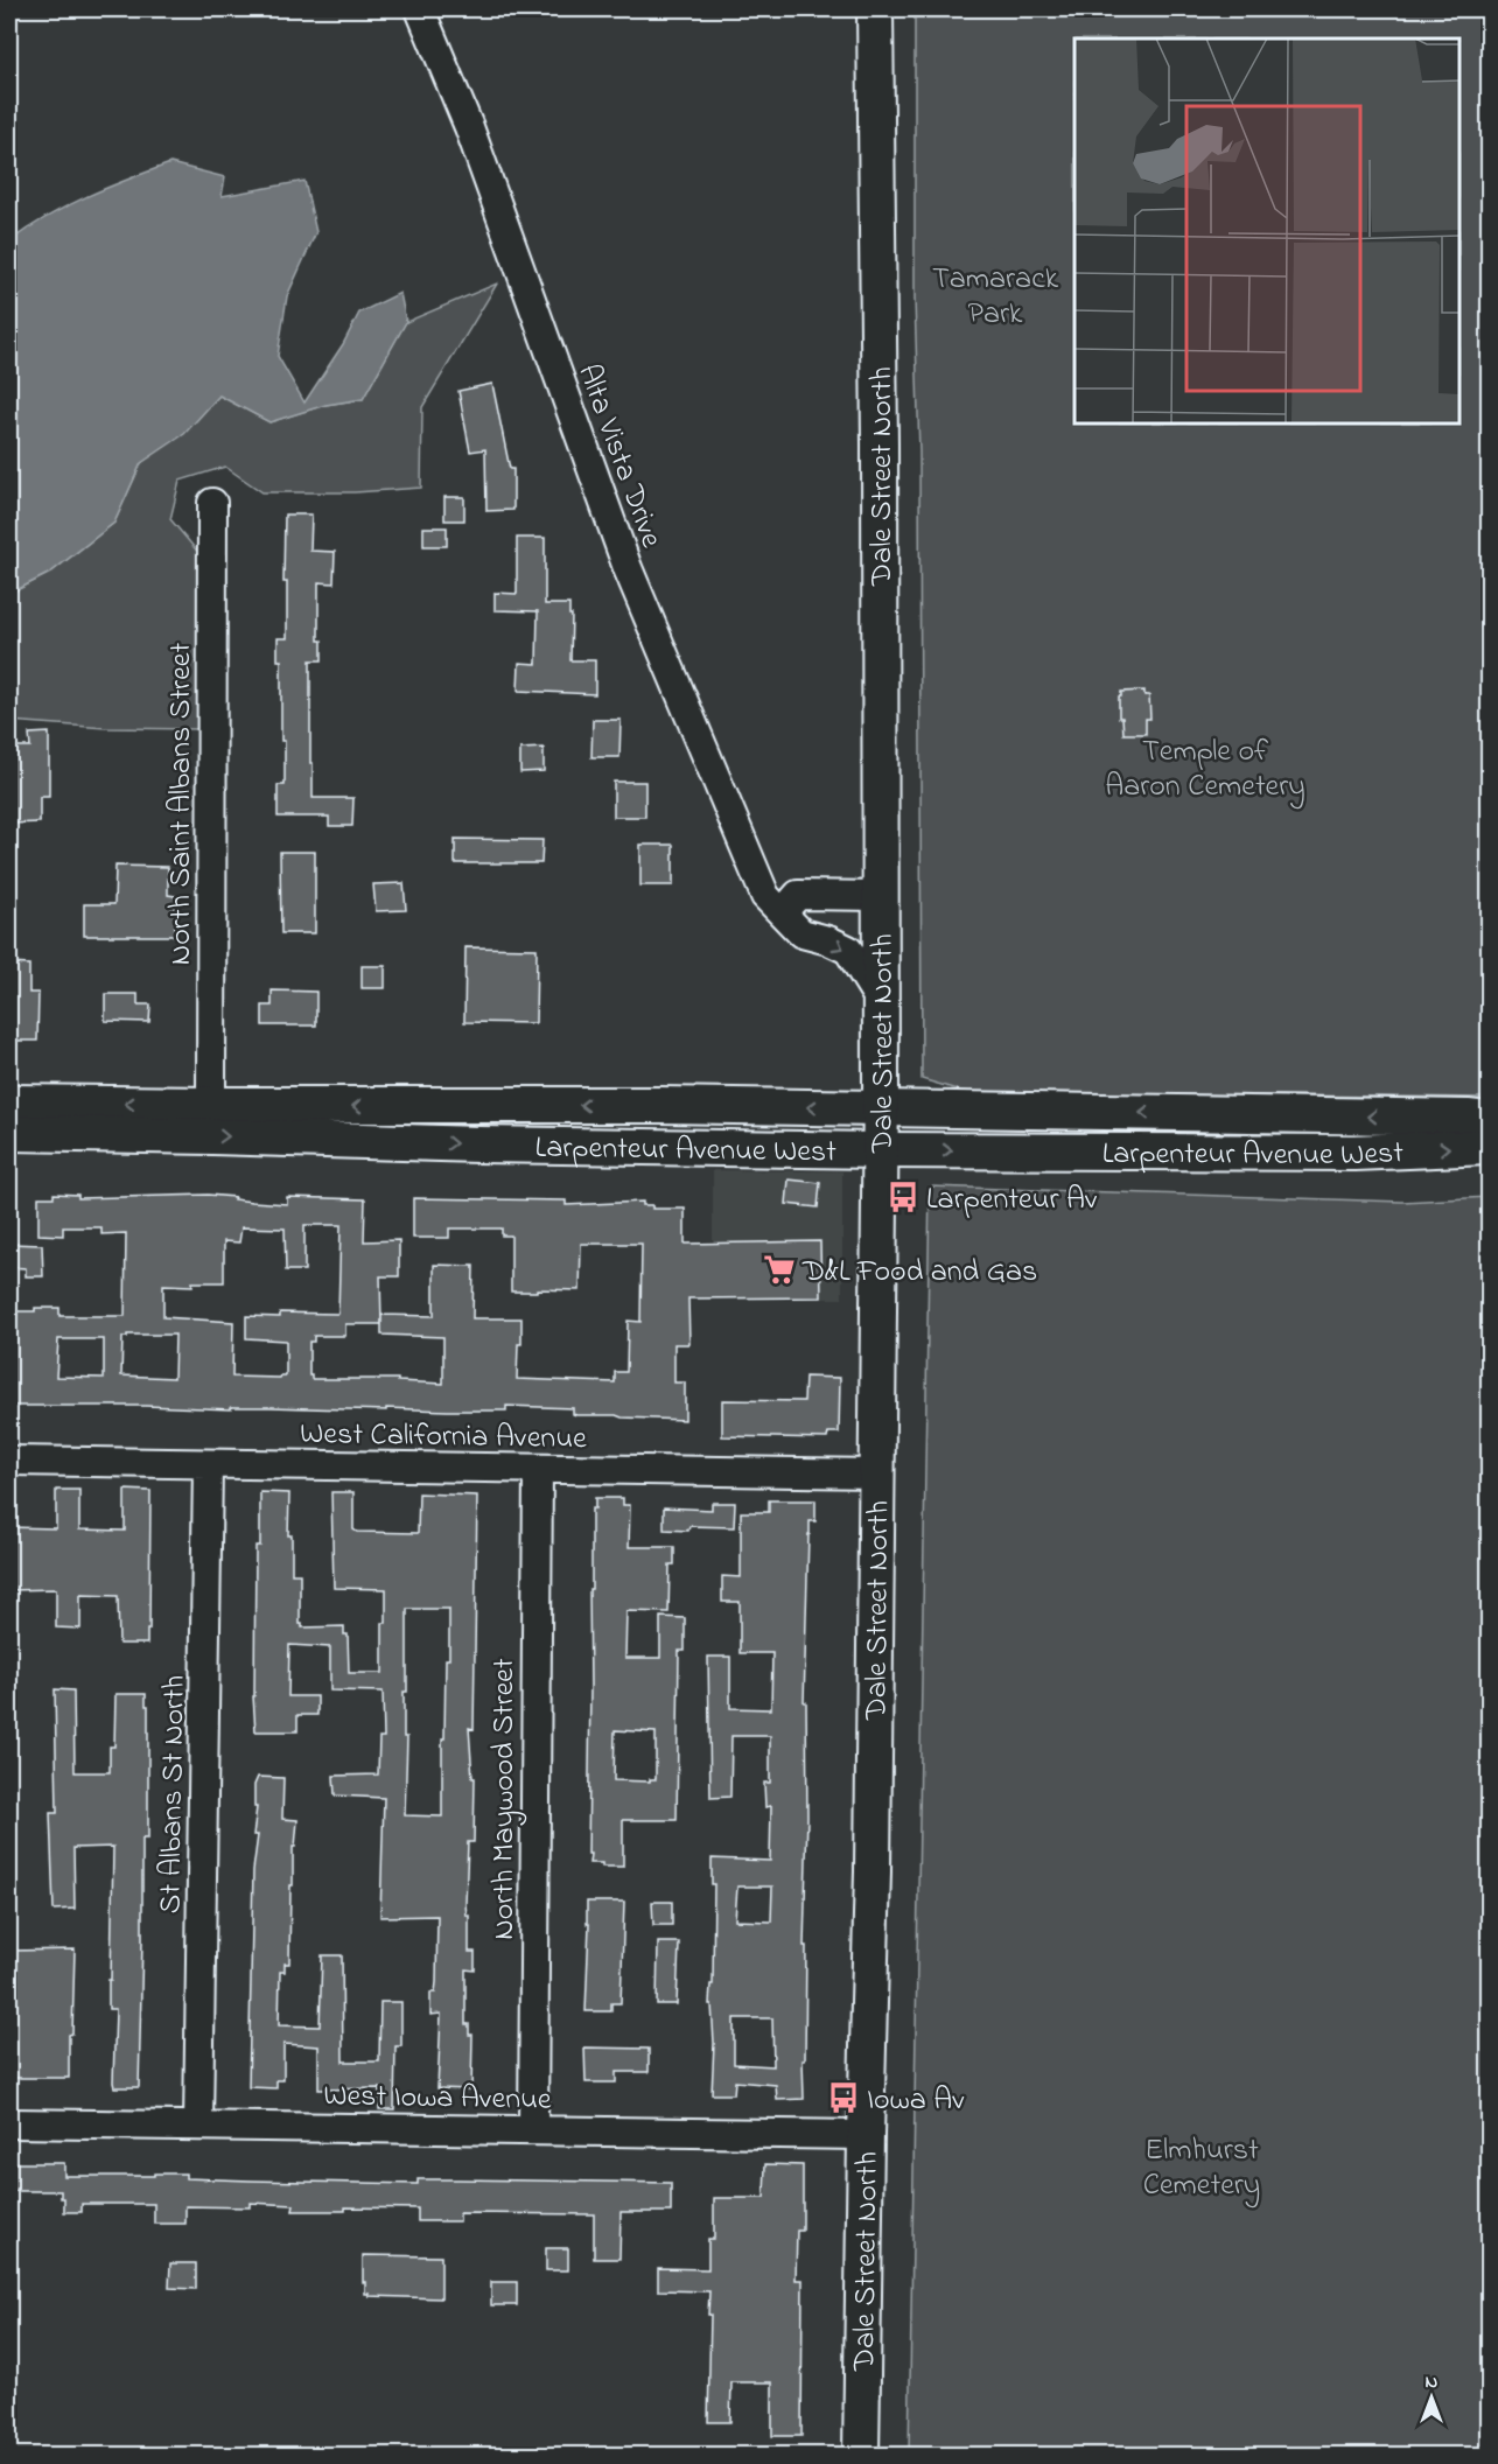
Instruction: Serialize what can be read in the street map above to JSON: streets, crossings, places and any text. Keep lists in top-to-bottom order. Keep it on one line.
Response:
{"streets":{"main road":["Dale Street North","Larpenteur Avenue West"],"street":["Alta Vista Drive","North Saint Albans Street","West California Avenue","St Albans St North","North Maywood Street","West Iowa Avenue"]},"crossings":[["Alta Vista Drive","Dale Street North"],["Dale Street North","Larpenteur Avenue West"],["Dale Street North","West California Avenue"],["Dale Street North","West Iowa Avenue"],["North Saint Albans Street","Larpenteur Avenue West"],["West California Avenue","St Albans St North"],["West California Avenue","North Maywood Street"],["St Albans St North","West Iowa Avenue"],["North Maywood Street","West Iowa Avenue"]],"parks":["Tamarack Park","Temple of Aaron Cemetery","Elmhurst Cemetery"],"places":{"bus stop":["Larpenteur Av","Iowa Av"],"supermarket":["D&L Food and Gas"]},"north":"top"}
